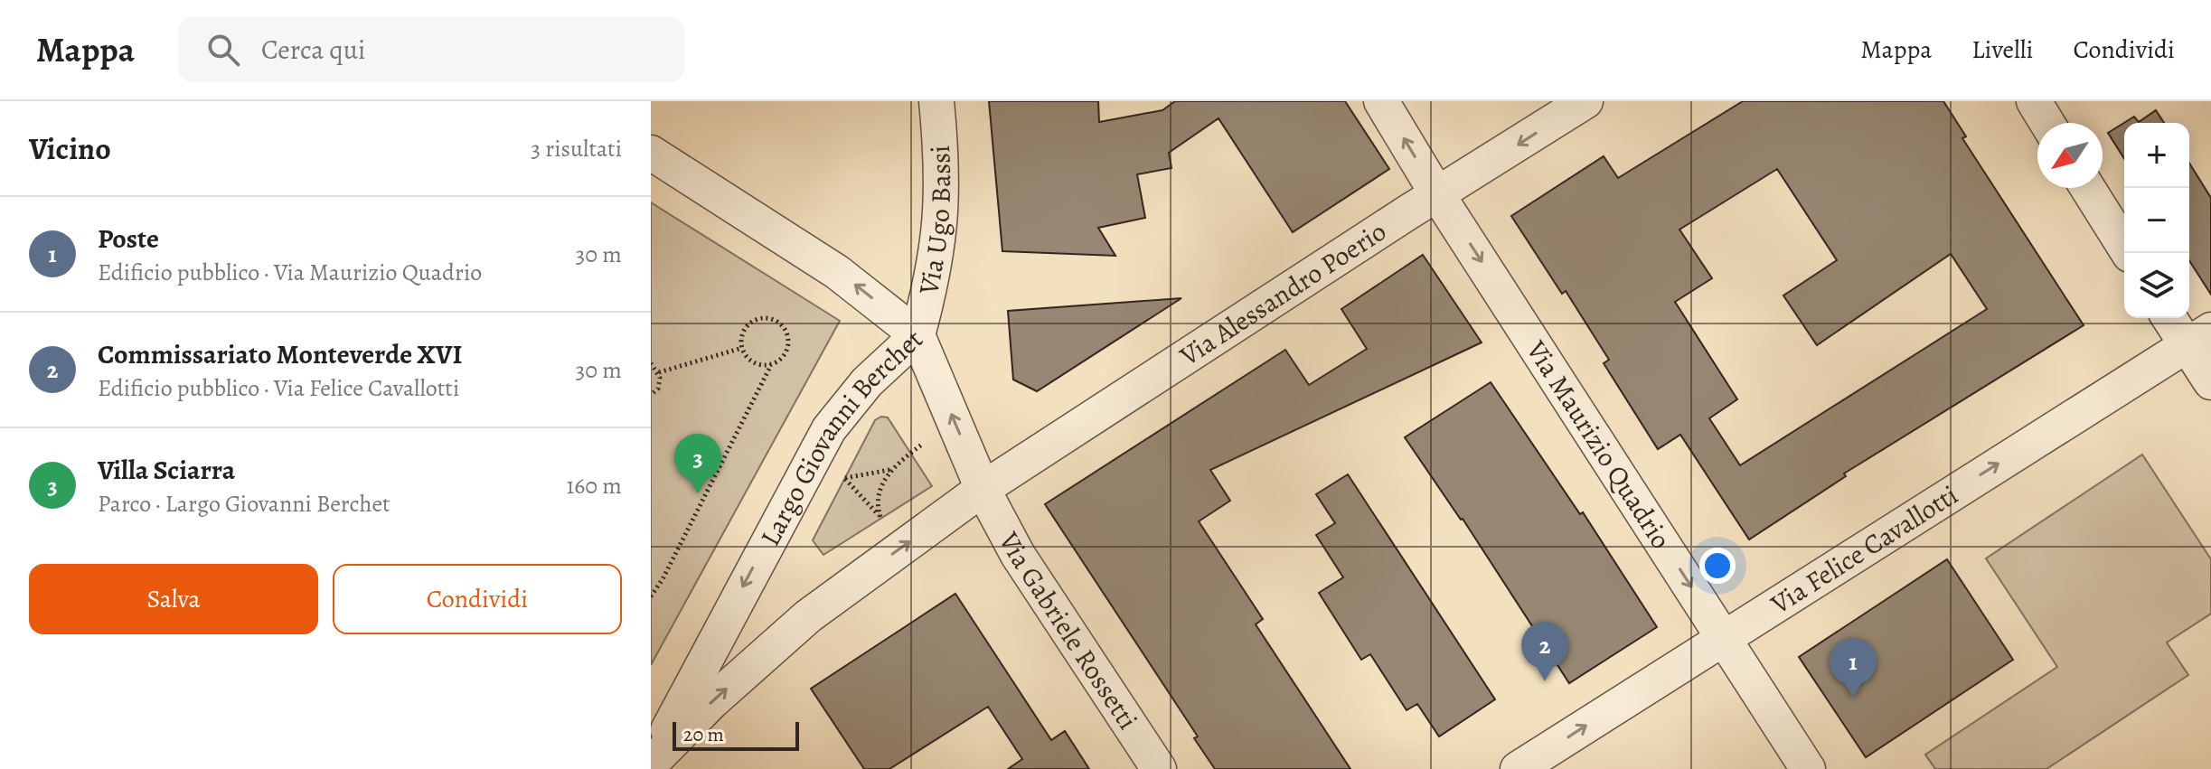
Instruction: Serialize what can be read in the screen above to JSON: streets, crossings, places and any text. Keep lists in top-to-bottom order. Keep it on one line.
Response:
{"streets":{"street":["Via Ugo Bassi","Via Alessandro Poerio","Via Maurizio Quadrio","Largo Giovanni Berchet","Via Felice Cavallotti","Via Gabriele Rossetti"]},"crossings":[["Via Ugo Bassi","Largo Giovanni Berchet"],["Via Alessandro Poerio","Via Maurizio Quadrio"],["Via Alessandro Poerio","Largo Giovanni Berchet"],["Via Alessandro Poerio","Via Gabriele Rossetti"],["Via Maurizio Quadrio","Via Felice Cavallotti"],["Largo Giovanni Berchet","Via Gabriele Rossetti"]],"one_way":["Via Felice Cavallotti"],"scale_bar":"20 m","north":"bottom left","page":{"header":"Mappa","search":"Cerca qui","nav":["Mappa","Livelli","Condividi"],"heading":["Vicino","3 risultati"],"map_buttons":["+","−"],"list":[{"mark":"1","name":"Poste","note":"Edificio pubblico · Via Maurizio Quadrio","value":"30 m"},{"mark":"2","name":"Commissariato Monteverde XVI","note":"Edificio pubblico · Via Felice Cavallotti","value":"30 m"},{"mark":"3","name":"Villa Sciarra","note":"Parco · Largo Giovanni Berchet","value":"160 m"}],"pins":["3","2","1"],"buttons":["Salva","Condividi"],"scale":"20 m"}}
